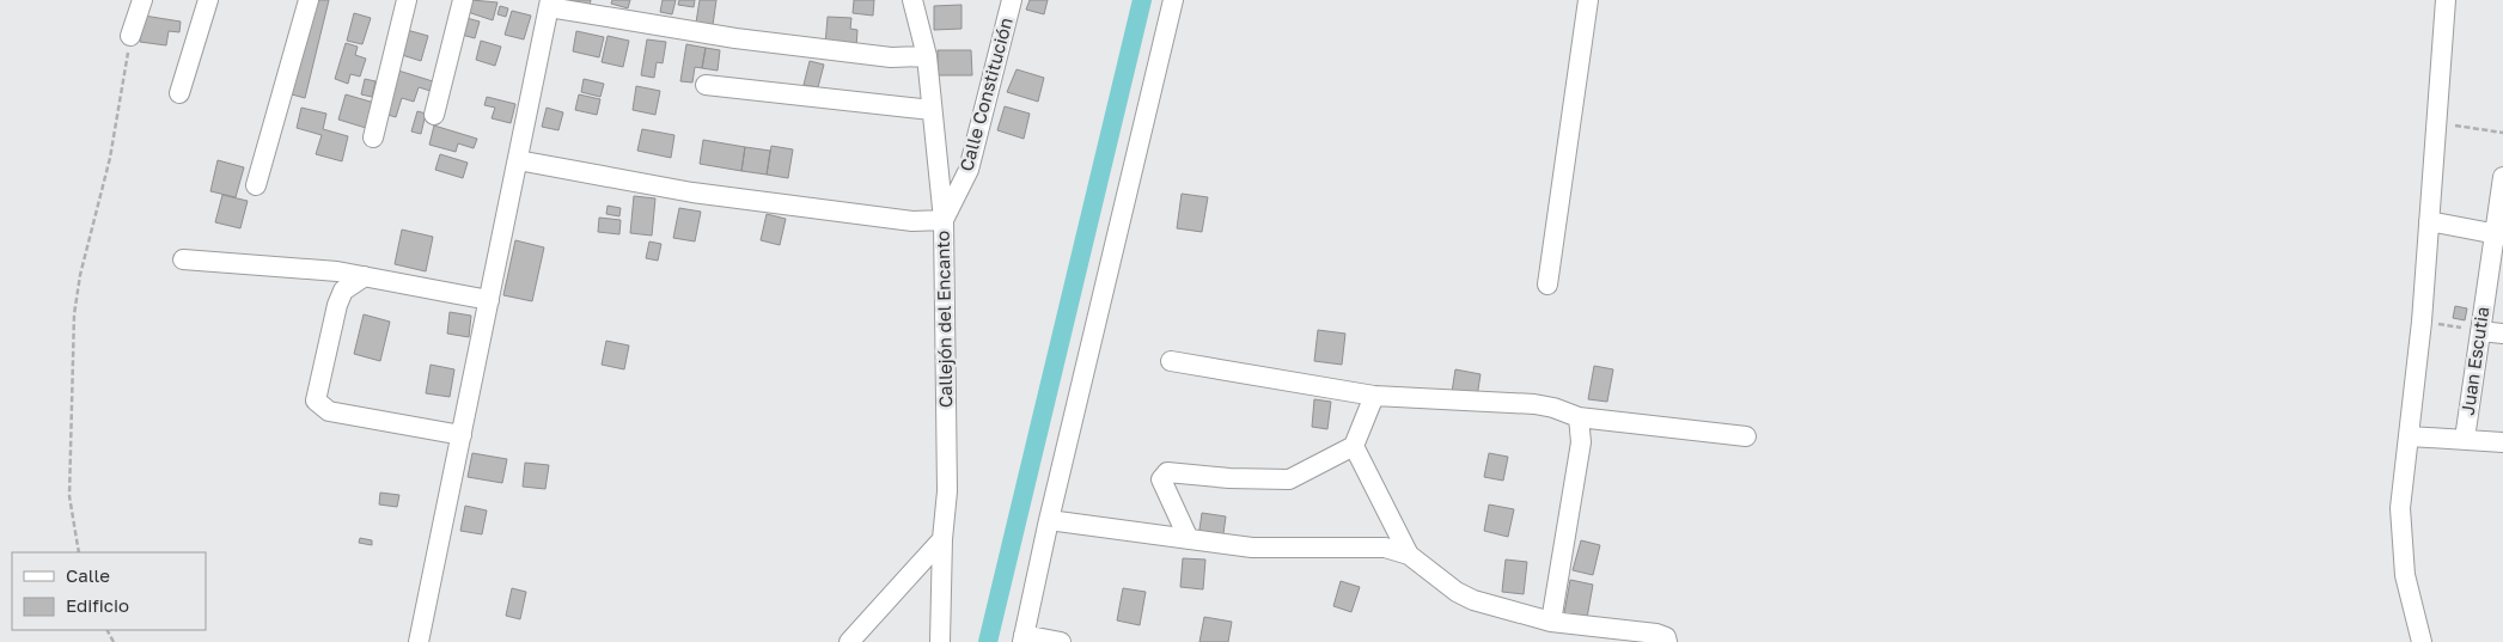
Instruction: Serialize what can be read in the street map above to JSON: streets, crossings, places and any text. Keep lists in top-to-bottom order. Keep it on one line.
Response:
{"streets":{"street":["Calle Constitución","Callejón del Encanto","Juan Escutia"]},"crossings":[["Calle Constitución","Callejón del Encanto"]],"legend":["Calle","Edificio"]}
